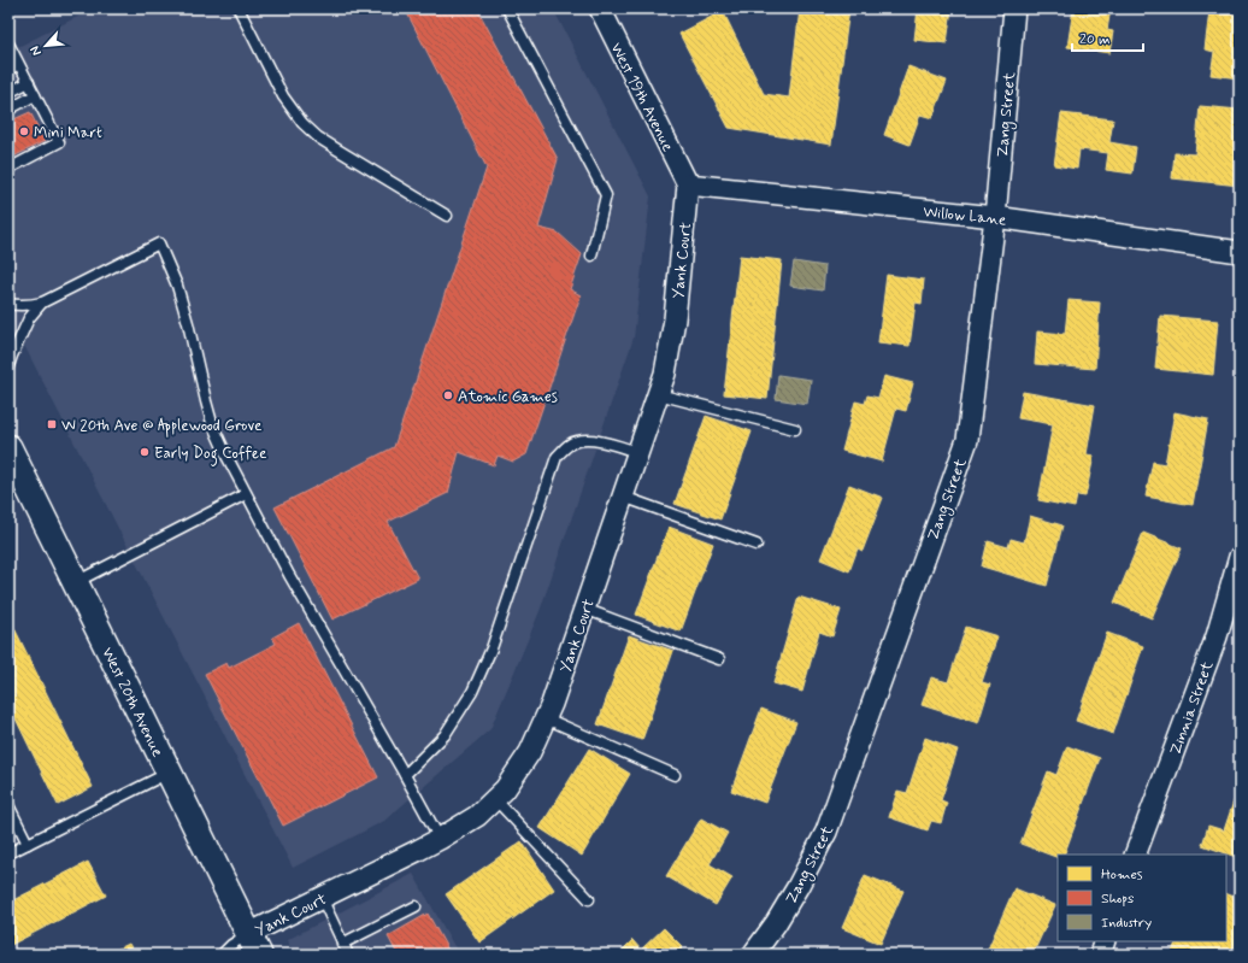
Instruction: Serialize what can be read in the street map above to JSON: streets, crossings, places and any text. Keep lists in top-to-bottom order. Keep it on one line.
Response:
{"streets":{"street":["West 19th Avenue","Zang Street","Willow Lane","Yank Court","West 20th Avenue","Zinnia Street"]},"crossings":[["West 19th Avenue","Willow Lane"],["West 19th Avenue","Yank Court"],["Zang Street","Willow Lane"],["Willow Lane","Yank Court"],["Yank Court","West 20th Avenue"]],"places":{"other":["Mini Mart","Atomic Games","Early Dog Coffee"],"transit":["W 20th Ave @ Applewood Grove"]},"legend":["Homes","Shops","Industry"],"scale_bar":"20 m","north":"bottom left"}
